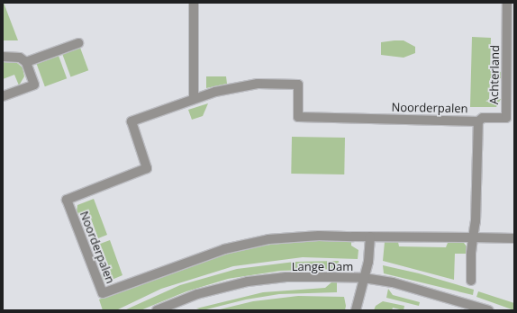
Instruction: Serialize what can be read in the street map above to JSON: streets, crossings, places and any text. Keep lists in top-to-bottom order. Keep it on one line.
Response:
{"streets":{"street":["Achterland","Noorderpalen","Lange Dam"]},"crossings":[["Achterland","Noorderpalen"]]}
